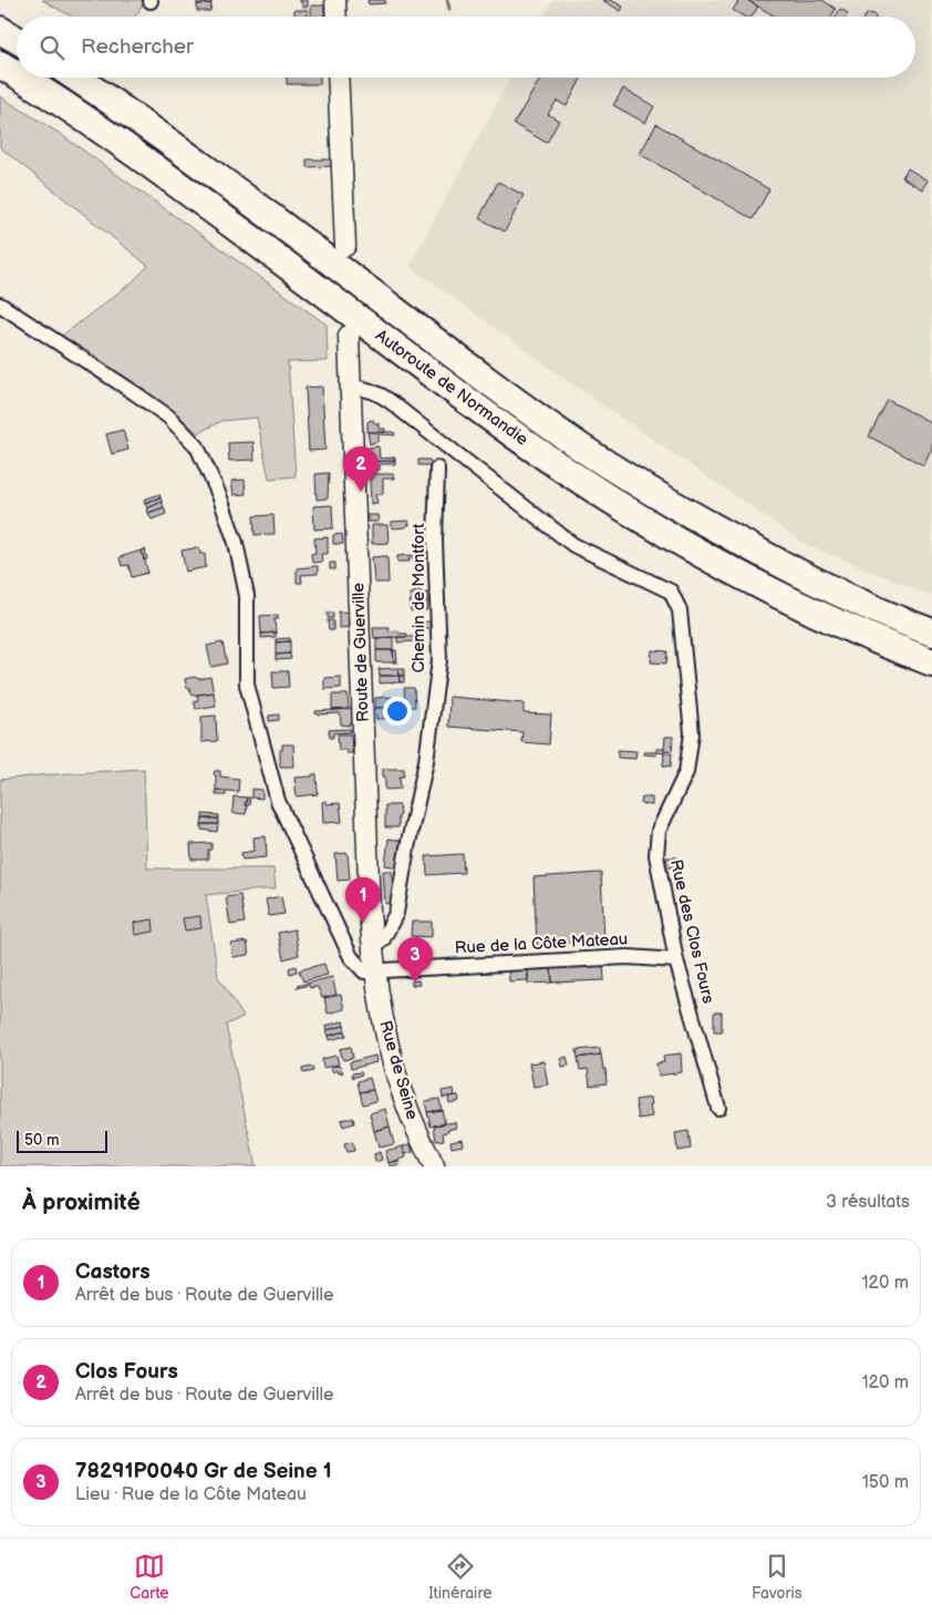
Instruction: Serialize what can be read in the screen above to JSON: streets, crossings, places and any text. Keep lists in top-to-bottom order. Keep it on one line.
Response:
{"streets":{"highway":["Autoroute de Normandie"],"street":["Chemin de Montfort","Route de Guerville","Rue des Clos Fours","Rue de la Côte Mateau","Rue de Seine"]},"crossings":[["Chemin de Montfort","Route de Guerville"],["Route de Guerville","Rue des Clos Fours"],["Route de Guerville","Rue de la Côte Mateau"],["Route de Guerville","Rue de Seine"],["Rue des Clos Fours","Rue de la Côte Mateau"],["Rue de la Côte Mateau","Rue de Seine"]],"scale_bar":"50 m","page":{"search":"Rechercher","pins":["2","1","3"],"scale":"50 m","heading":["À proximité","3 résultats"],"list":[{"mark":"1","name":"Castors","note":"Arrêt de bus · Route de Guerville","value":"120 m"},{"mark":"2","name":"Clos Fours","note":"Arrêt de bus · Route de Guerville","value":"120 m"},{"mark":"3","name":"78291P0040 Gr de Seine 1","note":"Lieu · Rue de la Côte Mateau","value":"150 m"}],"nav":["Carte","Itinéraire","Favoris"]}}
